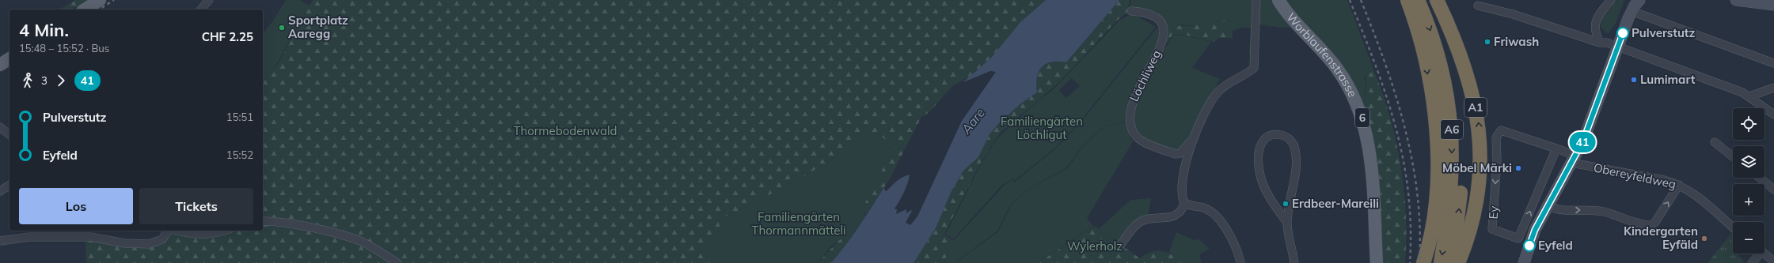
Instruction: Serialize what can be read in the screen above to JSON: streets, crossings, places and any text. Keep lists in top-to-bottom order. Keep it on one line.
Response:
{"streets":{"highway":["A1","A6"],"main road":["Worblaufenstrasse","6"],"street":["Löchliweg","Obereyfeldweg","Ey"]},"crossings":[["Obereyfeldweg","Ey"]],"water":["Aare"],"parks":["Familiengärten Löchligut","Thormebodenwald","Familiengärten Thormannmätteli","Wylerholz"],"places":["Sportplatz Aaregg","Pulverstutz","Friwash","Lumimart","Möbel Märki","Erdbeer-Mareili","Kindergarten Eyfäld","Eyfeld"],"lines":["bus line 41"],"page":{"on_map":"41","heading":["4 Min.","15:48 – 15:52 · Bus","CHF 2.25"],"legs":["3","41"],"list":[{"name":"Pulverstutz","value":"15:51"},{"name":"Eyfeld","value":"15:52"}],"map_buttons":["+","−"],"buttons":["Los","Tickets"]}}
